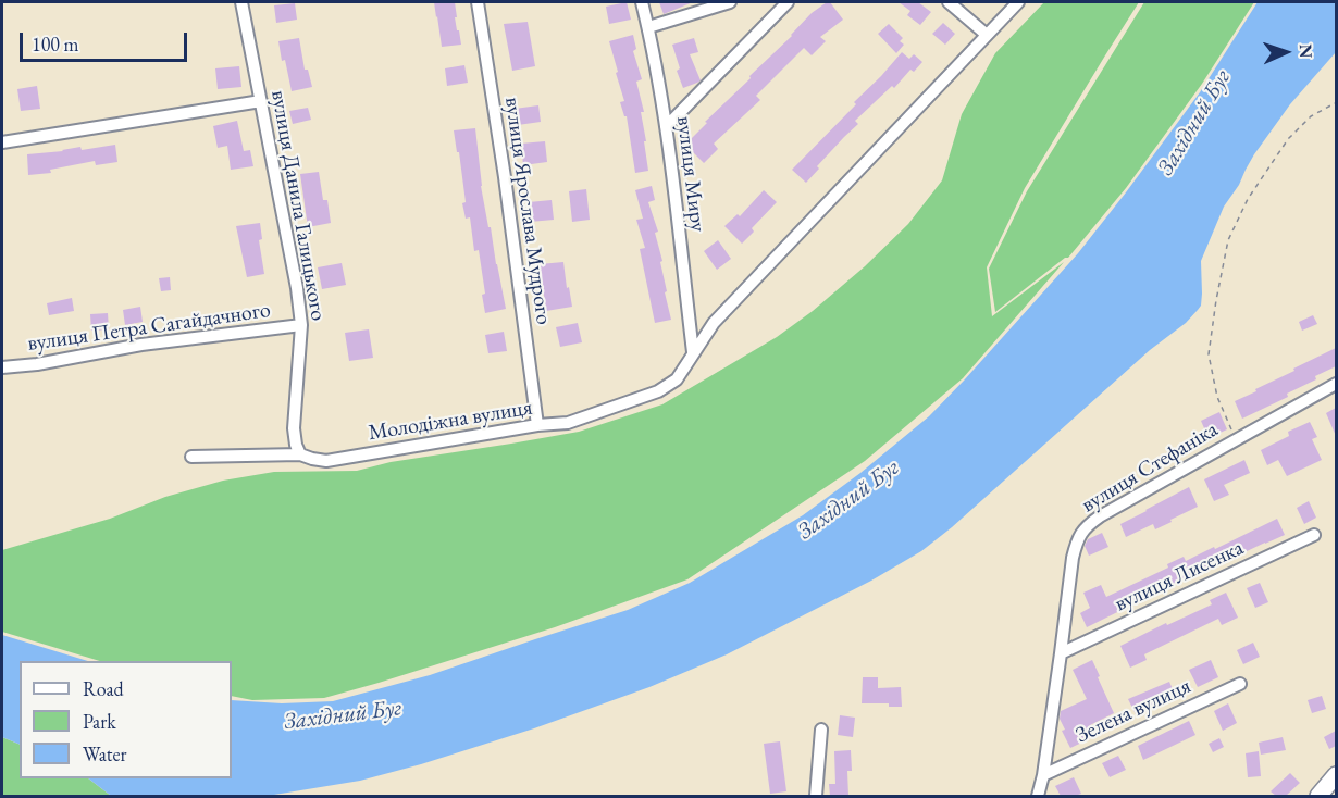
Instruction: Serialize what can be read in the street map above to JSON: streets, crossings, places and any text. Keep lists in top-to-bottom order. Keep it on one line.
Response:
{"streets":{"street":["вулиця Миру","вулиця Данила Галицького","вулиця Ярослава Мудрого","вулиця Петра Сагайдачного","Молодіжна вулиця","вулиця Стефаніка","вулиця Лисенка","Зелена вулиця"]},"crossings":[["вулиця Миру","Молодіжна вулиця"],["вулиця Данила Галицького","вулиця Петра Сагайдачного"],["вулиця Данила Галицького","Молодіжна вулиця"],["вулиця Ярослава Мудрого","Молодіжна вулиця"],["вулиця Стефаніка","вулиця Лисенка"],["вулиця Стефаніка","Зелена вулиця"]],"water":["Західний Буг"],"legend":["Road","Park","Water"],"scale_bar":"100 m","north":"right"}
